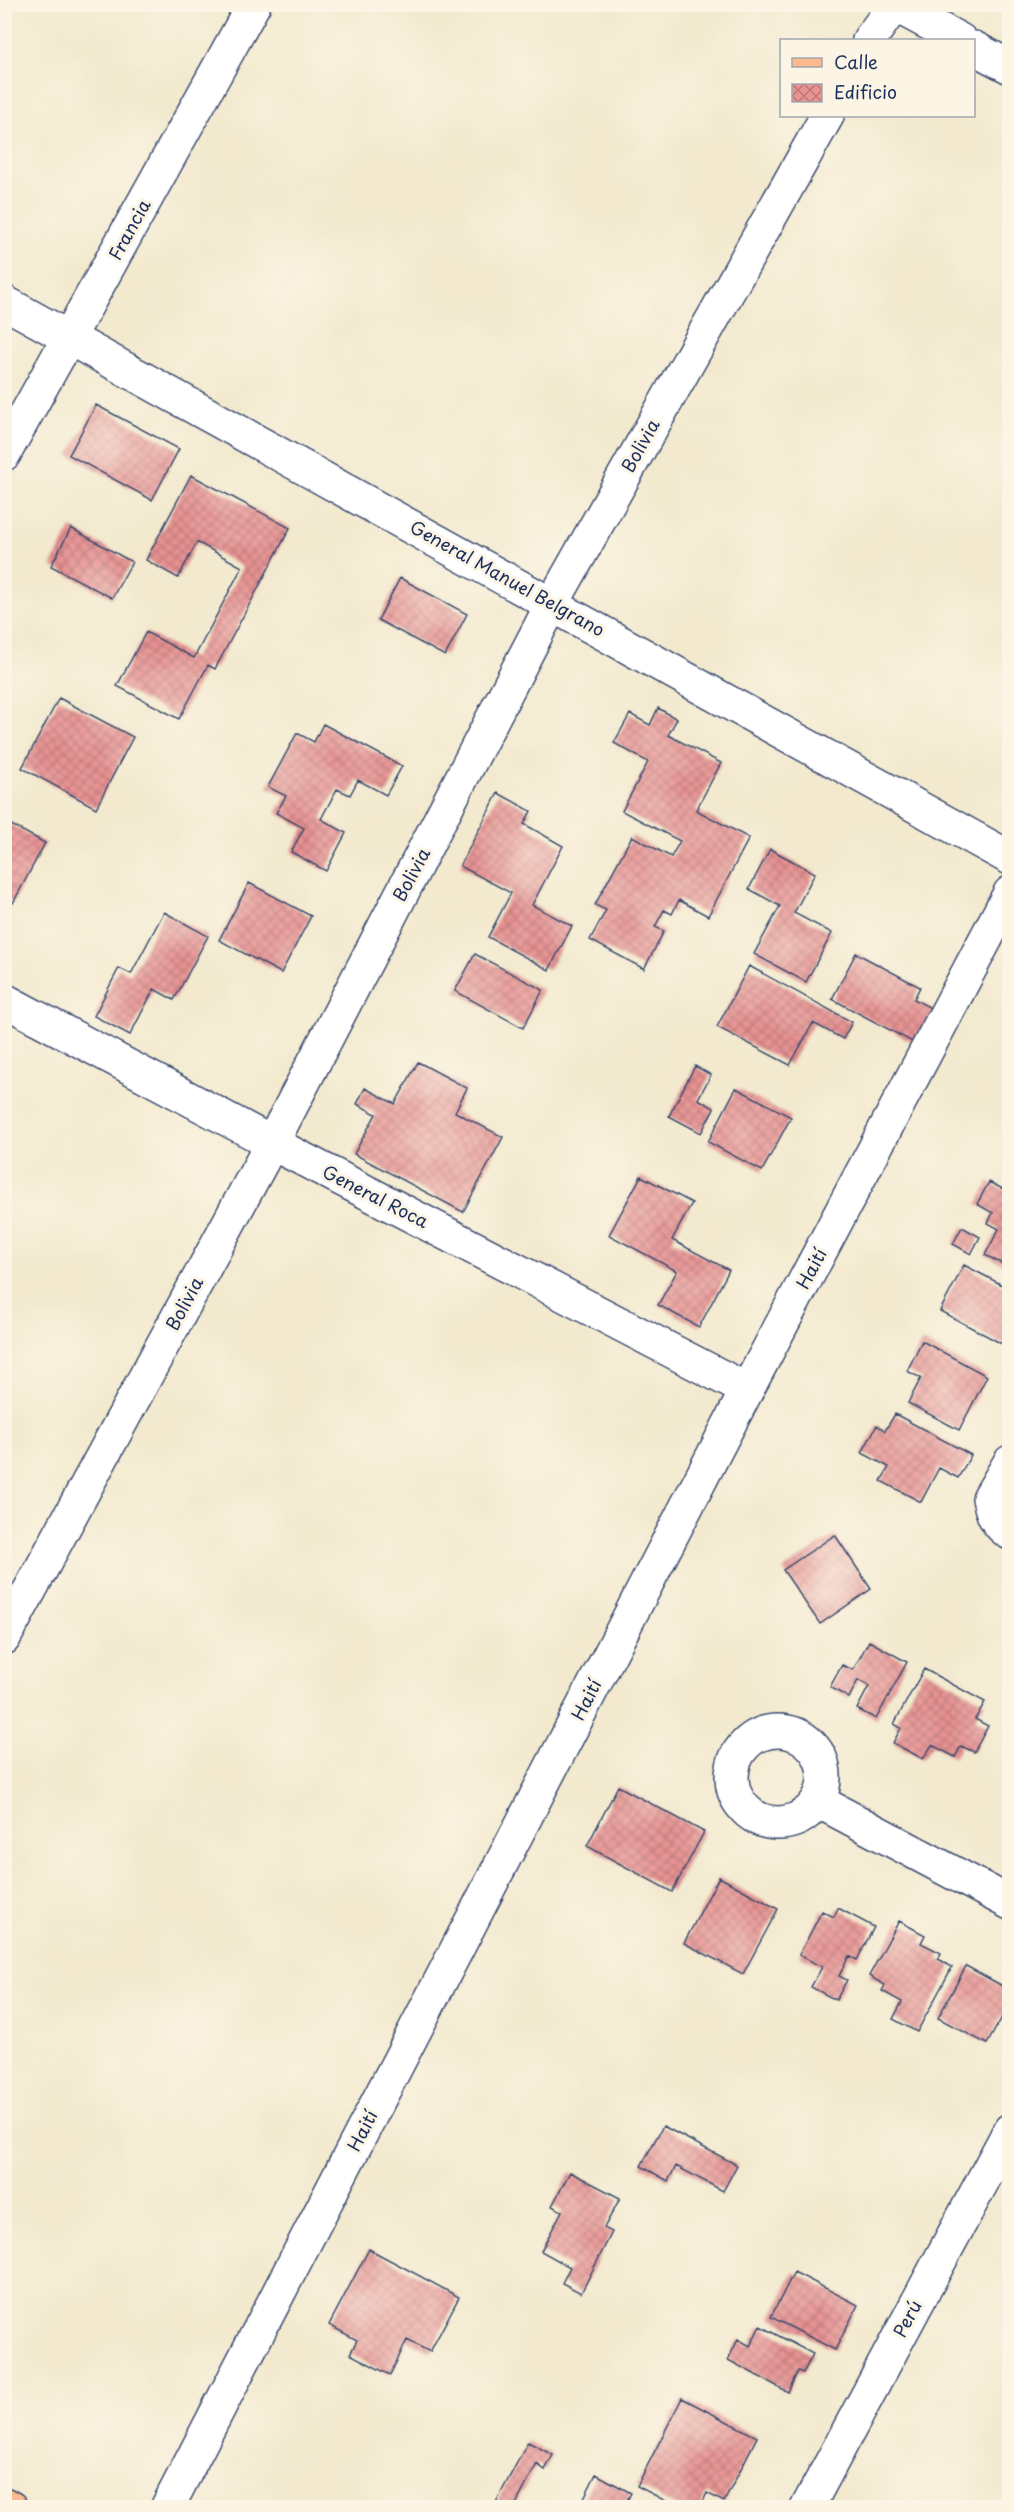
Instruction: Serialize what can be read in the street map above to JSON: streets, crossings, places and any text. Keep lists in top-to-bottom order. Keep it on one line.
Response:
{"streets":{"street":["Francia","Bolivia","General Manuel Belgrano","General Roca","Haití","Perú"]},"crossings":[["Francia","General Manuel Belgrano"],["Bolivia","General Manuel Belgrano"],["Bolivia","General Roca"],["General Roca","Haití"]],"legend":["Calle","Edificio"]}
